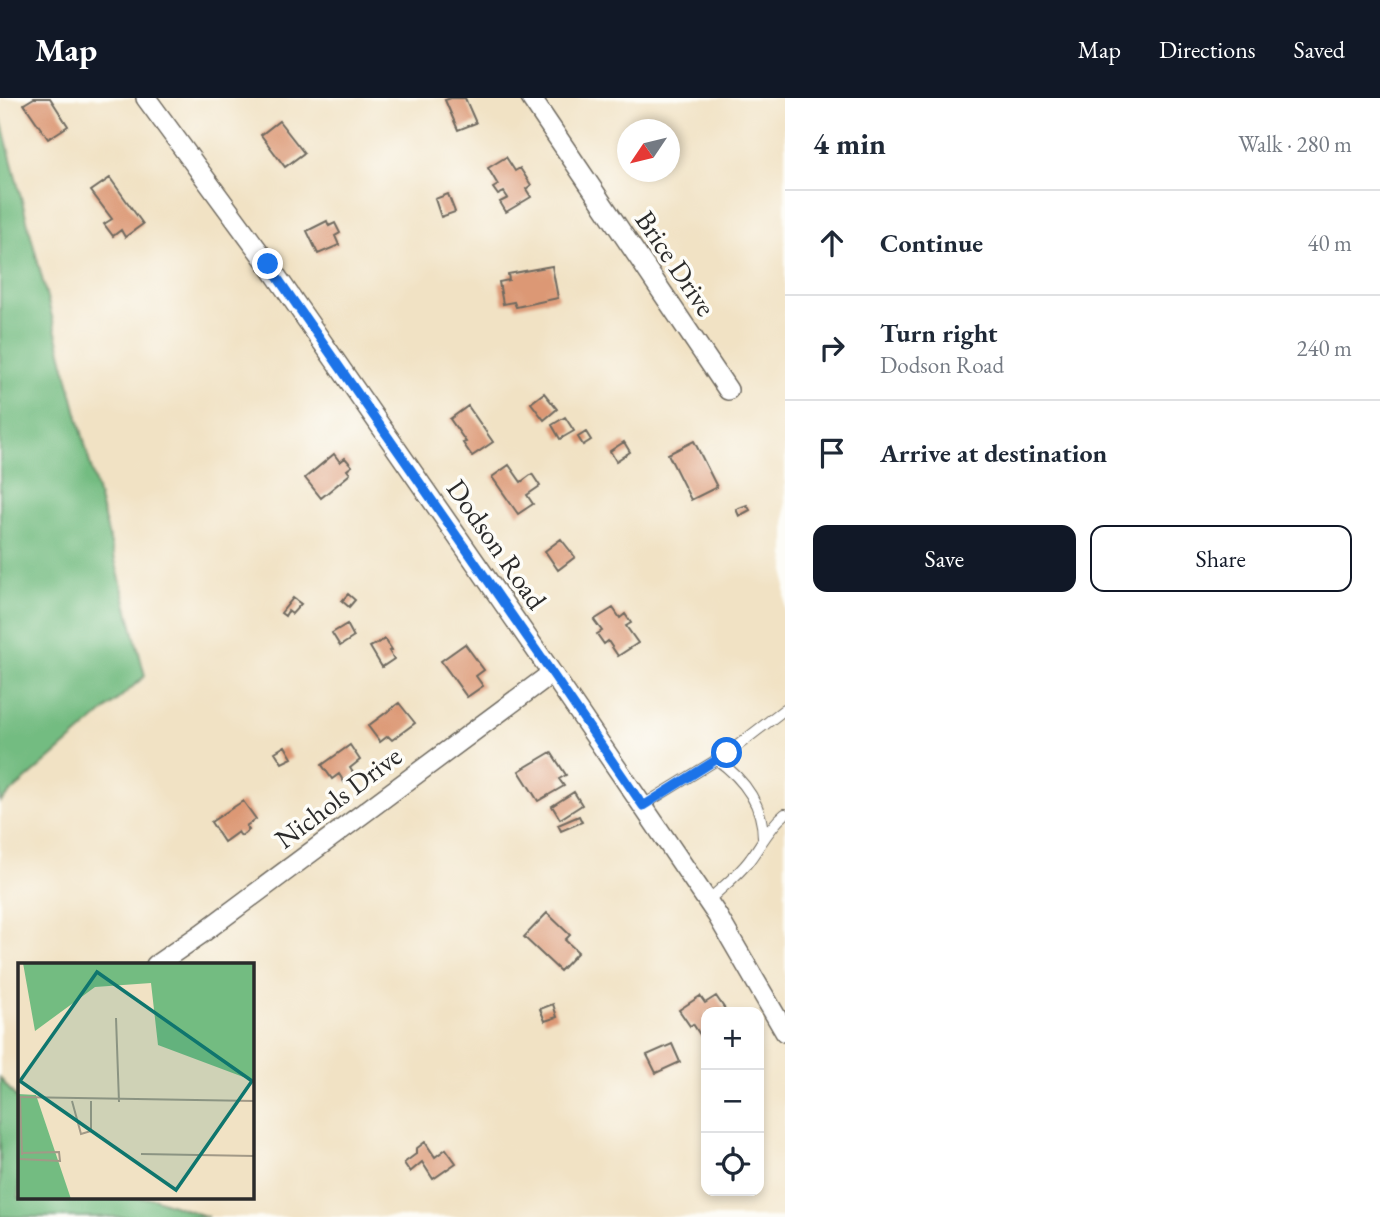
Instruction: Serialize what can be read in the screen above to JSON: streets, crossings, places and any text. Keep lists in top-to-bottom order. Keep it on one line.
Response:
{"streets":{"street":["Brice Drive","Dodson Road","Nichols Drive"]},"crossings":[["Dodson Road","Nichols Drive"]],"north":"bottom left","page":{"header":"Map","nav":["Map","Directions","Saved"],"heading":["4 min","Walk · 280 m"],"list":[["Continue","40 m"],["Turn right","Dodson Road","240 m"],"Arrive at destination"],"buttons":["Save","Share"],"map_buttons":["+","−"]}}
